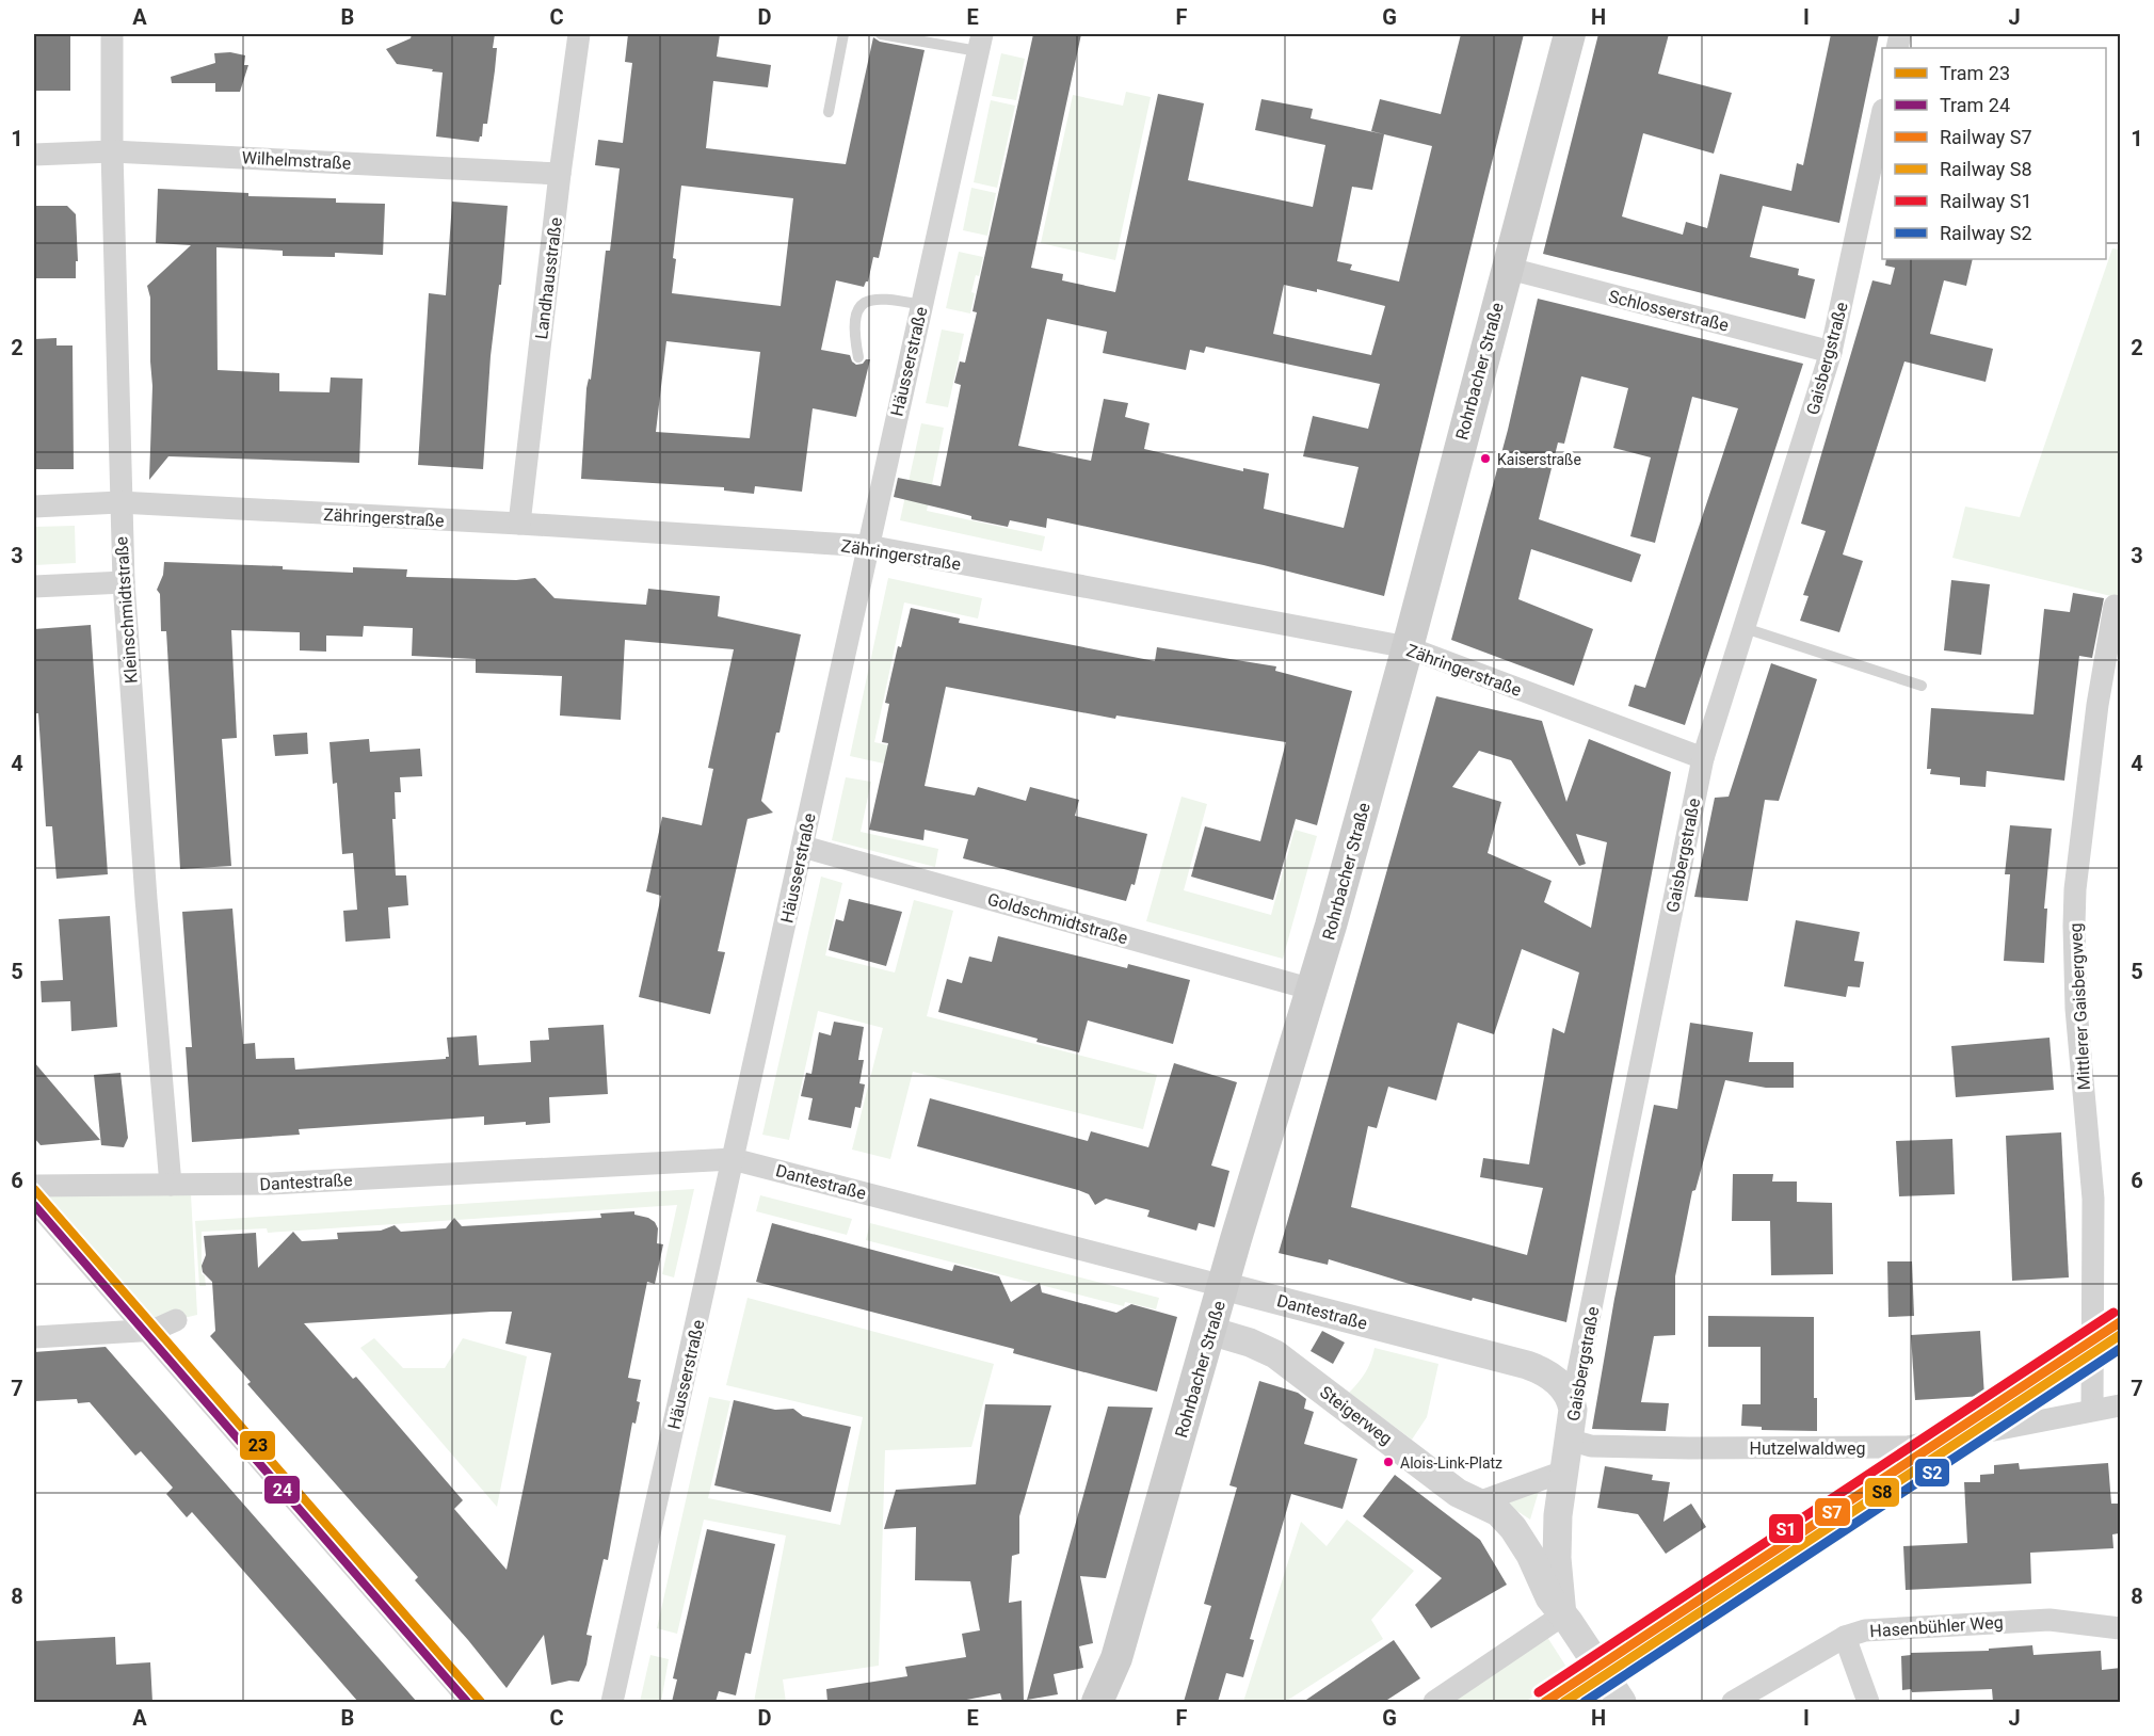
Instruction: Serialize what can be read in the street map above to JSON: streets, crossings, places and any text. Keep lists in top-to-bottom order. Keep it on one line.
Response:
{"streets":{"main road":["Rohrbacher Straße"],"street":["Wilhelmstraße","Landhausstraße","Schlosserstraße","Gaisbergstraße","Häusserstraße","Zähringerstraße","Kleinschmidtstraße","Goldschmidtstraße","Mittlerer Gaisbergweg","Dantestraße","Steigerweg","Hutzelwaldweg","Hasenbühler Weg"]},"crossings":[["Wilhelmstraße","Landhausstraße"],["Wilhelmstraße","Kleinschmidtstraße"],["Landhausstraße","Zähringerstraße"],["Schlosserstraße","Gaisbergstraße"],["Schlosserstraße","Rohrbacher Straße"],["Gaisbergstraße","Zähringerstraße"],["Gaisbergstraße","Dantestraße"],["Gaisbergstraße","Steigerweg"],["Gaisbergstraße","Hutzelwaldweg"],["Häusserstraße","Zähringerstraße"],["Häusserstraße","Goldschmidtstraße"],["Häusserstraße","Dantestraße"],["Rohrbacher Straße","Zähringerstraße"],["Rohrbacher Straße","Goldschmidtstraße"],["Rohrbacher Straße","Dantestraße"],["Rohrbacher Straße","Steigerweg"],["Zähringerstraße","Kleinschmidtstraße"],["Kleinschmidtstraße","Dantestraße"],["Mittlerer Gaisbergweg","Hutzelwaldweg"]],"places":["Kaiserstraße","Alois-Link-Platz"],"lines":["tram line 23","tram line 24","rail line S1","rail line S7","rail line S8","rail line S2"],"legend":["Tram 23","Tram 24","Railway S7","Railway S8","Railway S1","Railway S2"],"grid":{"columns":["A","B","C","D","E","F","G","H","I","J"],"rows":["1","2","3","4","5","6","7","8"]}}
